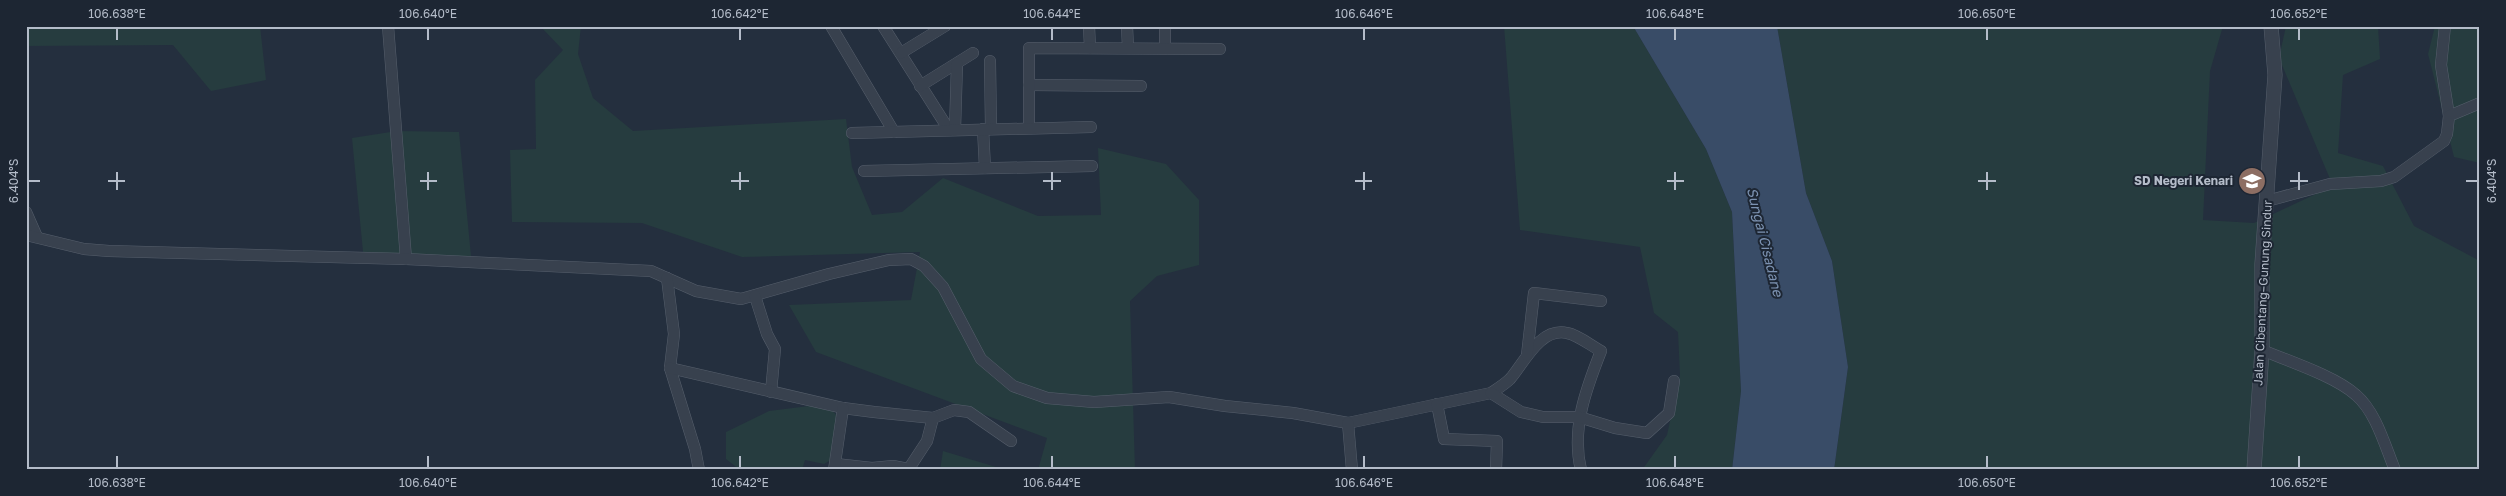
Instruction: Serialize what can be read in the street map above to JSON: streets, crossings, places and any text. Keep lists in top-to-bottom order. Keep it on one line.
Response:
{"streets":{"street":["Jalan Cibentang–Gunung Sindur"]},"water":["Sungai Cisadane"],"places":{"school or university":["SD Negeri Kenari"]},"coordinates":["106.638°E","106.640°E","106.642°E","106.644°E","106.646°E","106.648°E","106.650°E","106.652°E","6.404°S"]}
